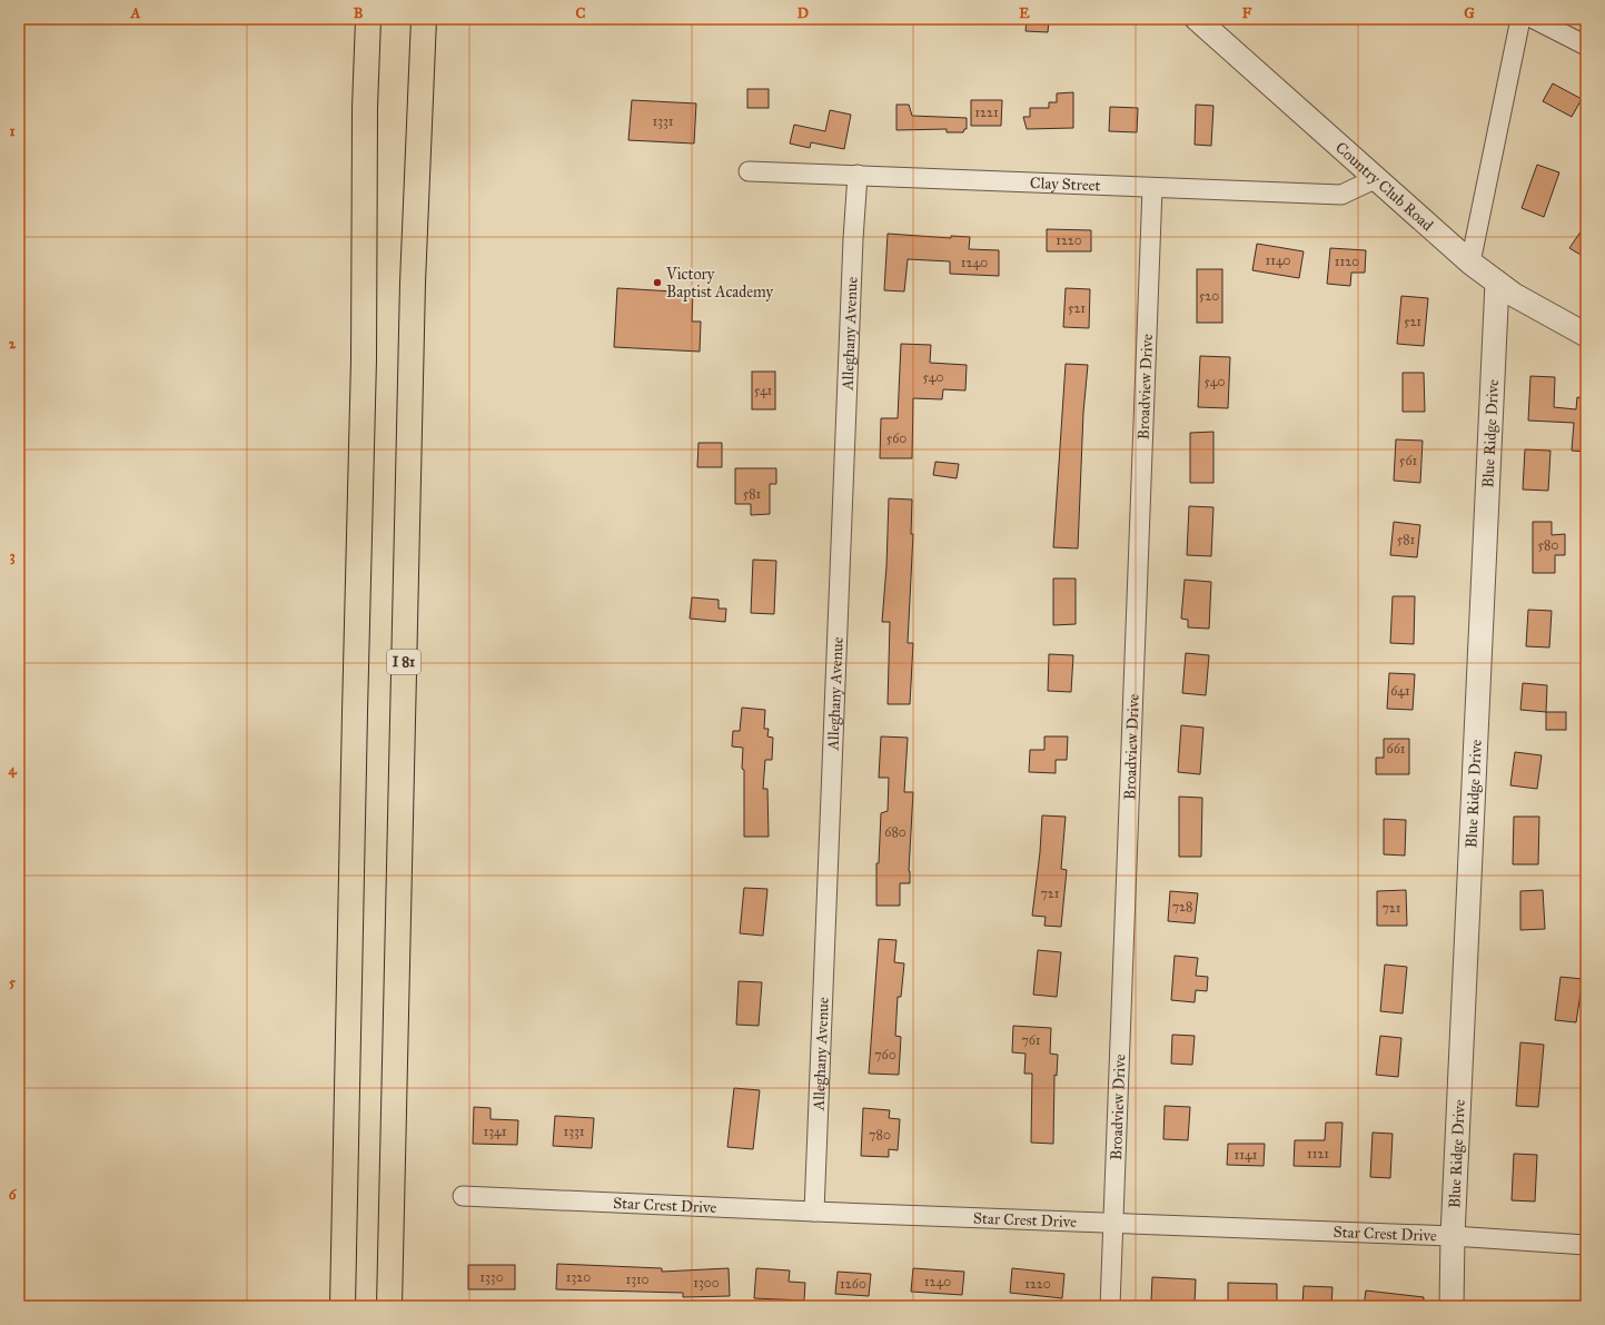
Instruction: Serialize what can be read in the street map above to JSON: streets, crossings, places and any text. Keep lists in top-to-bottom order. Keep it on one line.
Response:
{"streets":{"highway":["I 81"],"street":["Clay Street","Country Club Road","Alleghany Avenue","Broadview Drive","Blue Ridge Drive","Star Crest Drive"]},"crossings":[["Clay Street","Country Club Road"],["Clay Street","Alleghany Avenue"],["Clay Street","Broadview Drive"],["Country Club Road","Blue Ridge Drive"],["Alleghany Avenue","Star Crest Drive"],["Broadview Drive","Star Crest Drive"],["Blue Ridge Drive","Star Crest Drive"]],"places":["Victory Baptist Academy"],"house_numbers":["1221","1331","1220","1140","1120","1240","520","521","521","540","540","541","560","561","581","581","580","641","661","680","721","728","721","761","760","1341","1331","780","1121","1141","1330","1320","1310","1240","1300","1260","1220"],"grid":{"columns":["A","B","C","D","E","F","G"],"rows":["1","2","3","4","5","6"]}}
